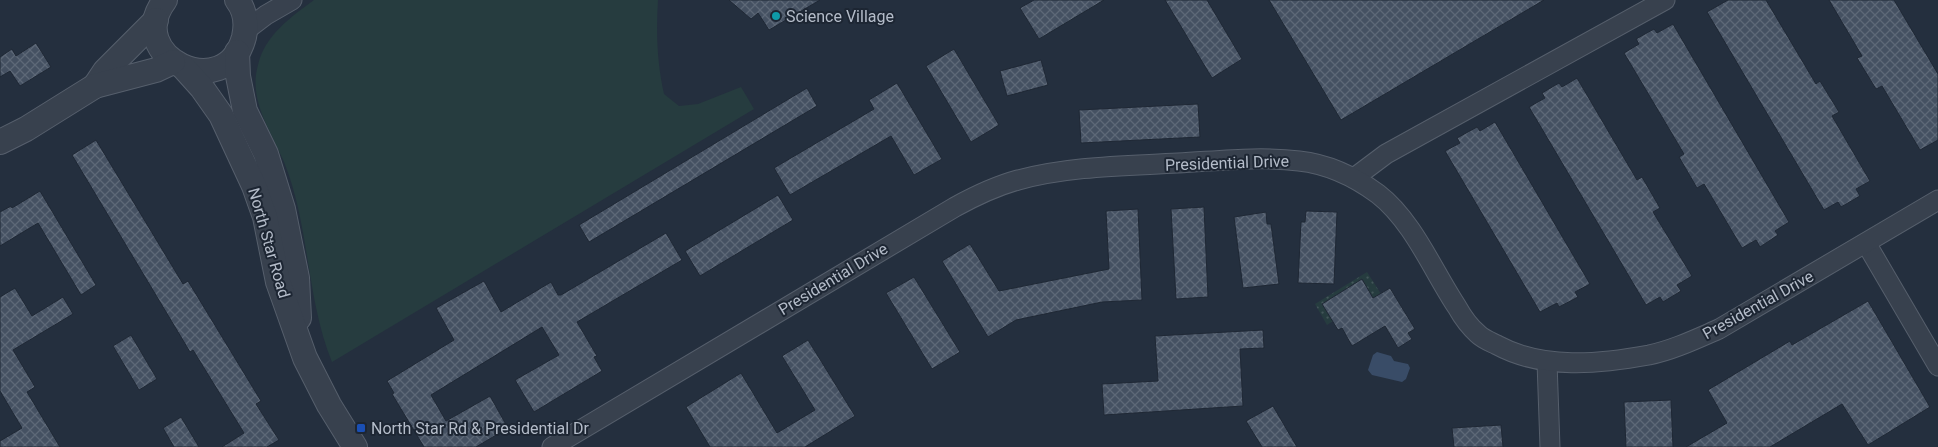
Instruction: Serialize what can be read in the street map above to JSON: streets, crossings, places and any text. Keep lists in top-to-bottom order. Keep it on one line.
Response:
{"streets":{"street":["Presidential Drive","North Star Road"]},"places":{"other":["Science Village"],"transit":["North Star Rd & Presidential Dr"]}}
